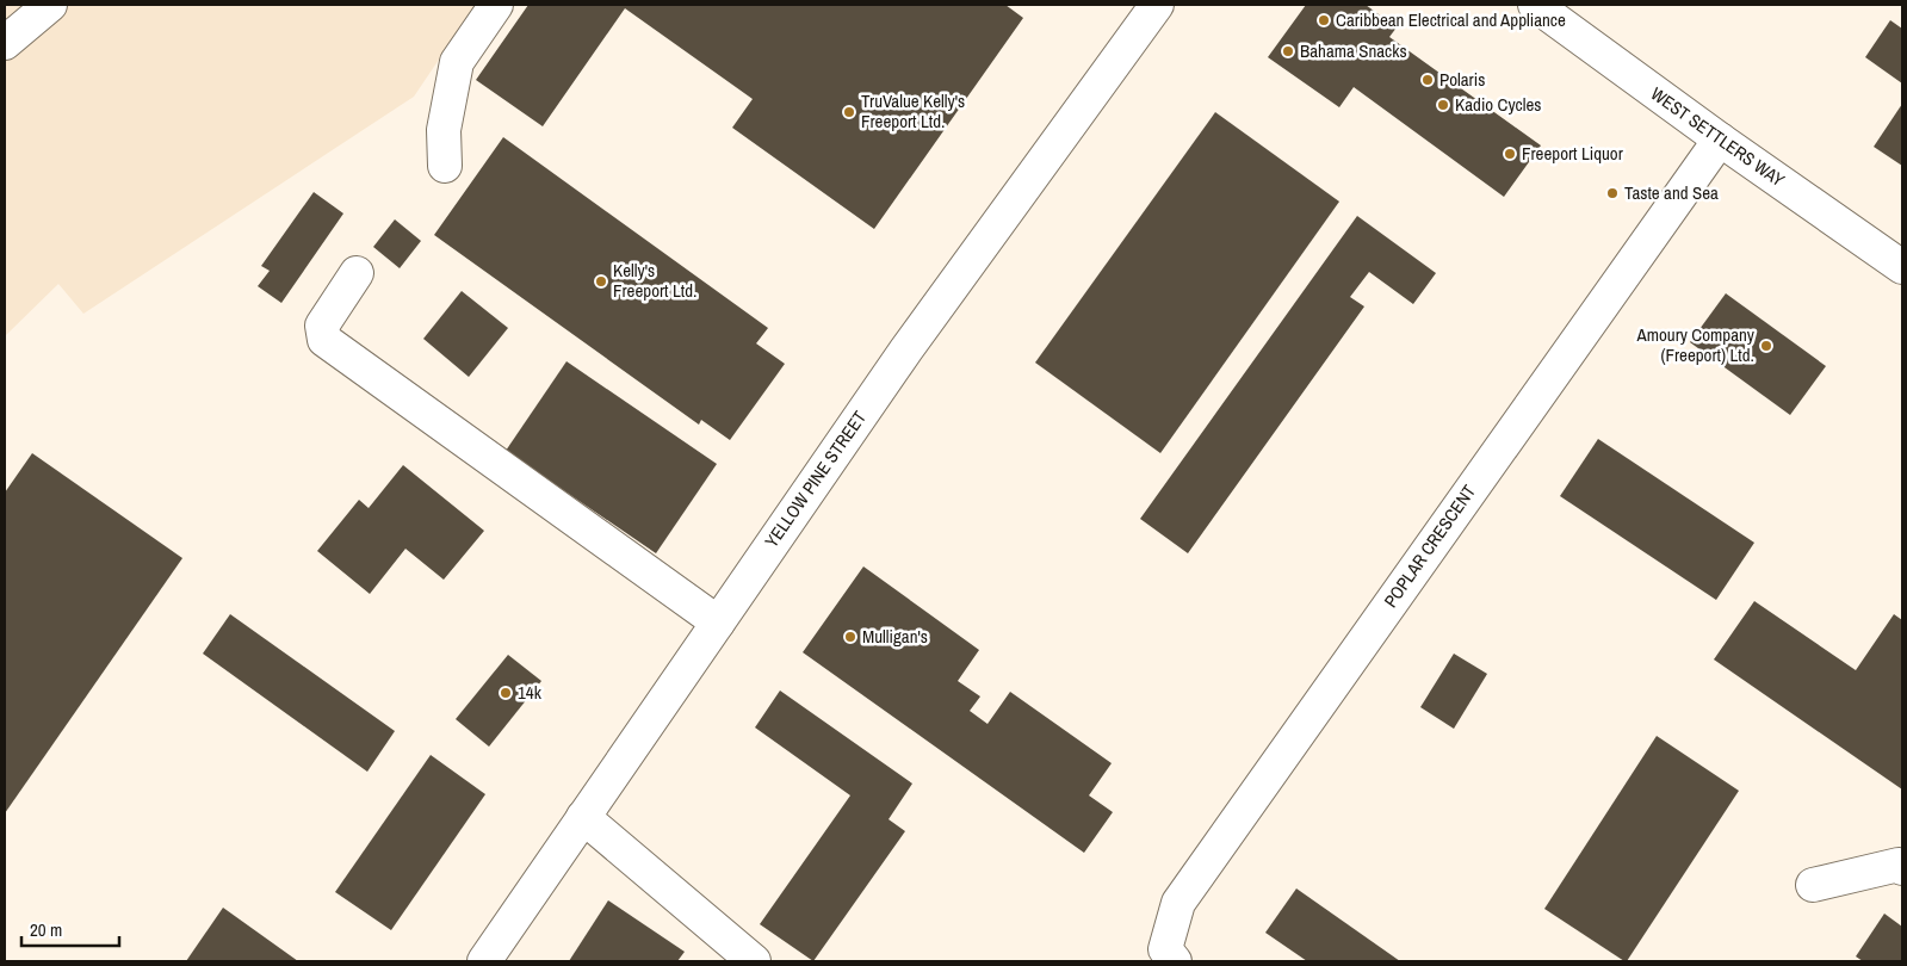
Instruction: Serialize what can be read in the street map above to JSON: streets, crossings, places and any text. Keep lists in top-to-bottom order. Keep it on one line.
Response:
{"streets":{"street":["WEST SETTLERS WAY","YELLOW PINE STREET","POPLAR CRESCENT"]},"crossings":[["WEST SETTLERS WAY","POPLAR CRESCENT"]],"places":["Caribbean Electrical and Appliance","Bahama Snacks","Polaris","Kadio Cycles","TruValue Kelly's Freeport Ltd.","Freeport Liquor","Taste and Sea","Kelly's Freeport Ltd.","Amoury Company (Freeport) Ltd.","Mulligan's","14k"],"scale_bar":"20 m"}
